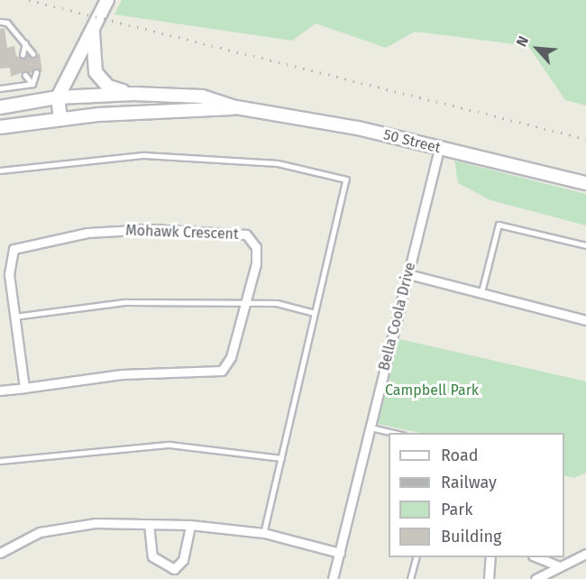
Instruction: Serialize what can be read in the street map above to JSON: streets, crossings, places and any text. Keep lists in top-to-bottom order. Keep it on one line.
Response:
{"streets":{"main road":["50 Street"],"street":["Mohawk Crescent","Bella Coola Drive"]},"crossings":[["50 Street","Bella Coola Drive"]],"parks":["Campbell Park"],"legend":["Road","Railway","Park","Building"],"north":"top left"}
